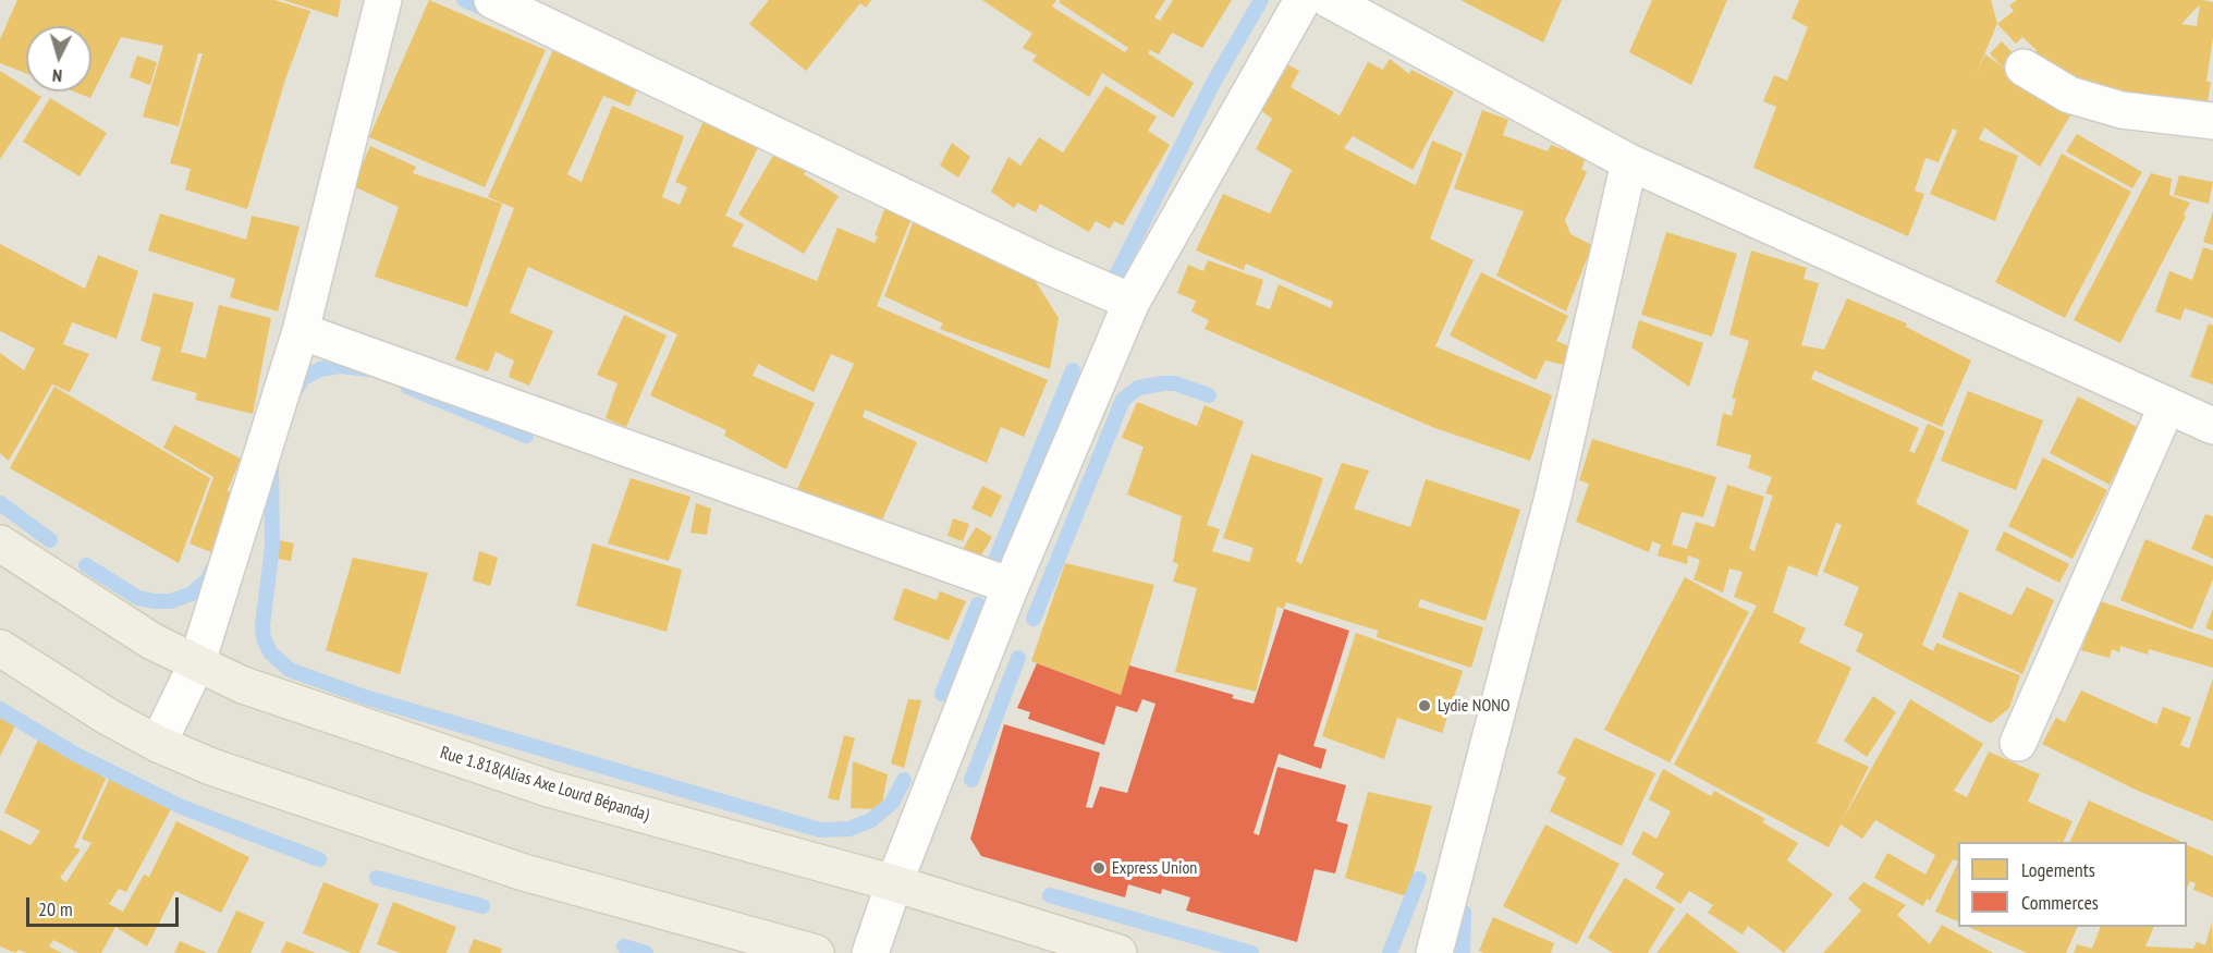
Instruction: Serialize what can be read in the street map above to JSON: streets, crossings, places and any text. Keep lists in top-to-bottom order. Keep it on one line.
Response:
{"streets":{"main road":["Rue 1.818(Alias Axe Lourd Bépanda)"]},"places":["Lydie NONO","Express Union"],"legend":["Logements","Commerces"],"scale_bar":"20 m","north":"bottom"}
